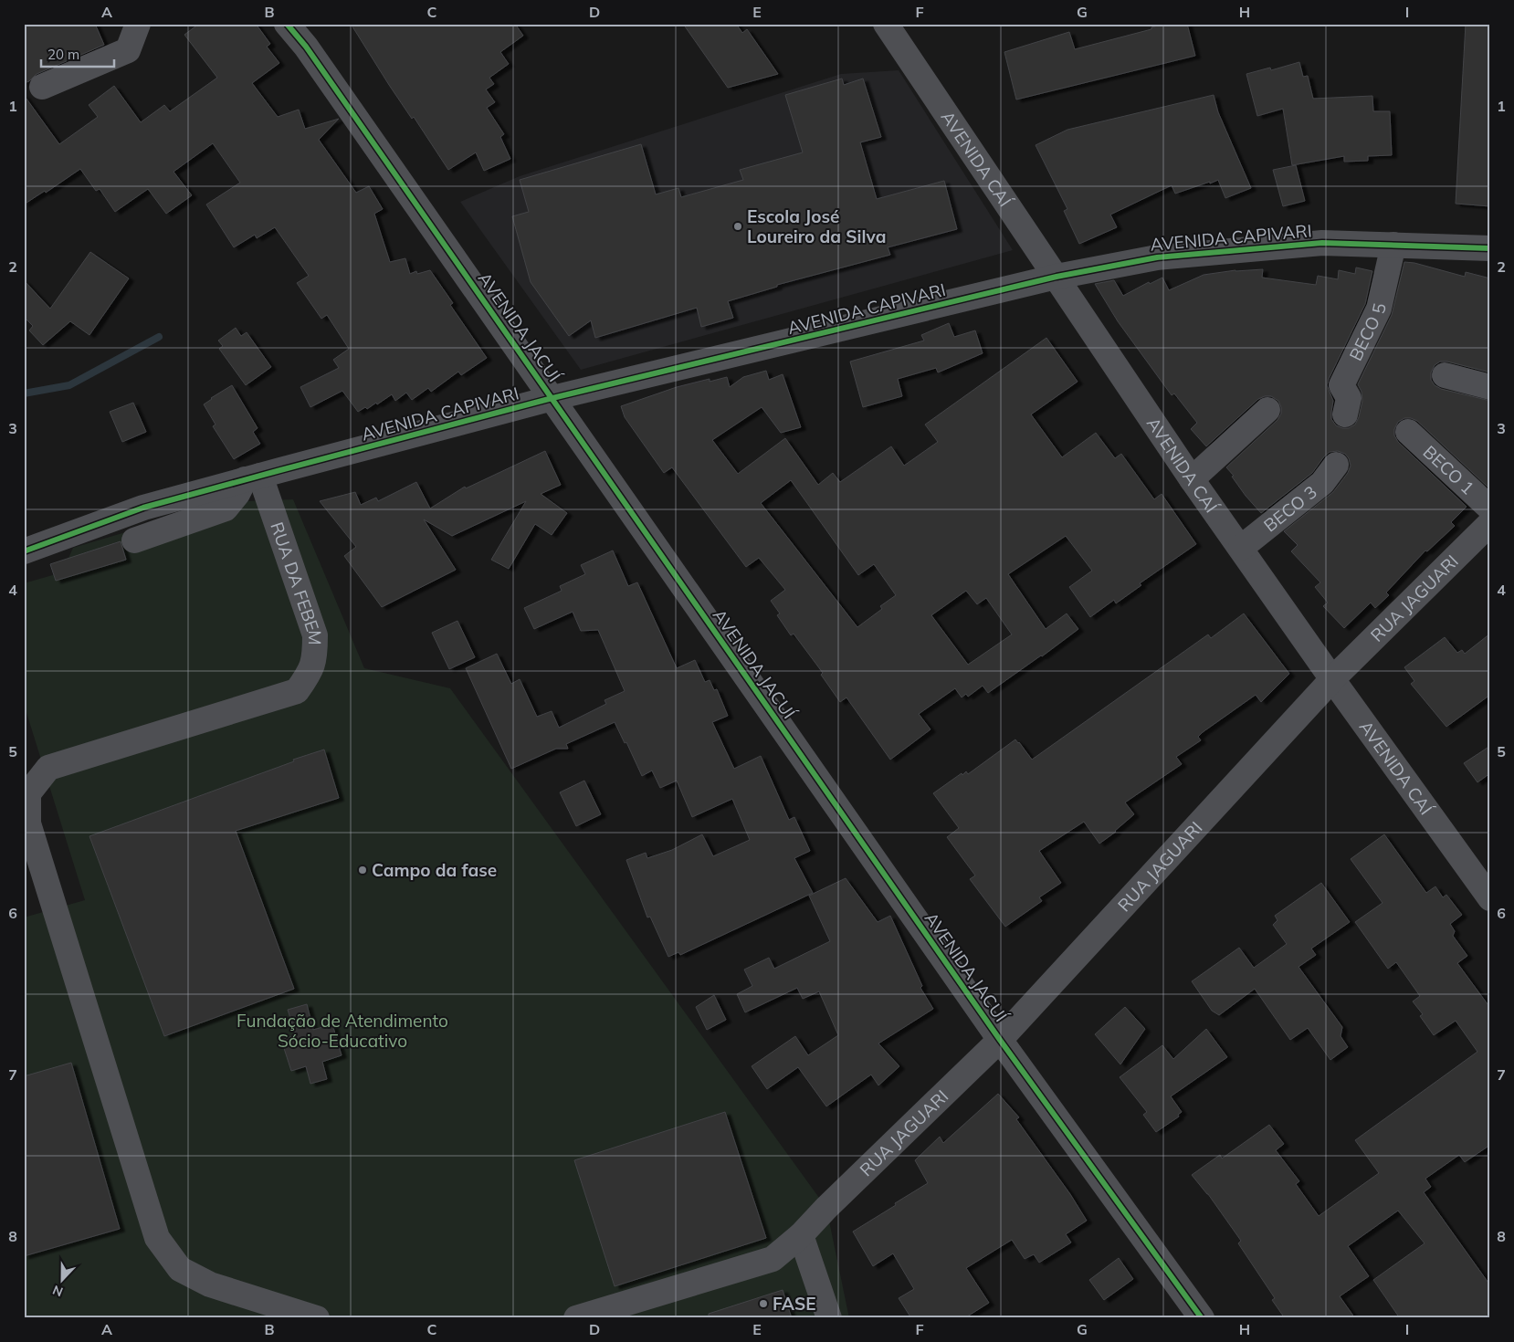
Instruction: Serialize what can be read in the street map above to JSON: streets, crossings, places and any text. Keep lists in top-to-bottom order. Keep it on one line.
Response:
{"streets":{"street":["AVENIDA CAÍ","AVENIDA CAPIVARI","AVENIDA JACUÍ","BECO 5","BECO 1","BECO 3","RUA DA FEBEM","RUA JAGUARI"]},"crossings":[["AVENIDA CAÍ","AVENIDA CAPIVARI"],["AVENIDA CAÍ","BECO 3"],["AVENIDA CAÍ","RUA JAGUARI"],["AVENIDA CAPIVARI","AVENIDA JACUÍ"],["AVENIDA CAPIVARI","BECO 5"],["AVENIDA CAPIVARI","RUA DA FEBEM"],["AVENIDA JACUÍ","RUA JAGUARI"]],"parks":["Fundação de Atendimento Sócio-Educativo"],"places":["Escola José Loureiro da Silva","Campo da fase","FASE"],"scale_bar":"20 m","north":"bottom","grid":{"columns":["A","B","C","D","E","F","G","H","I"],"rows":["1","2","3","4","5","6","7","8"]}}
